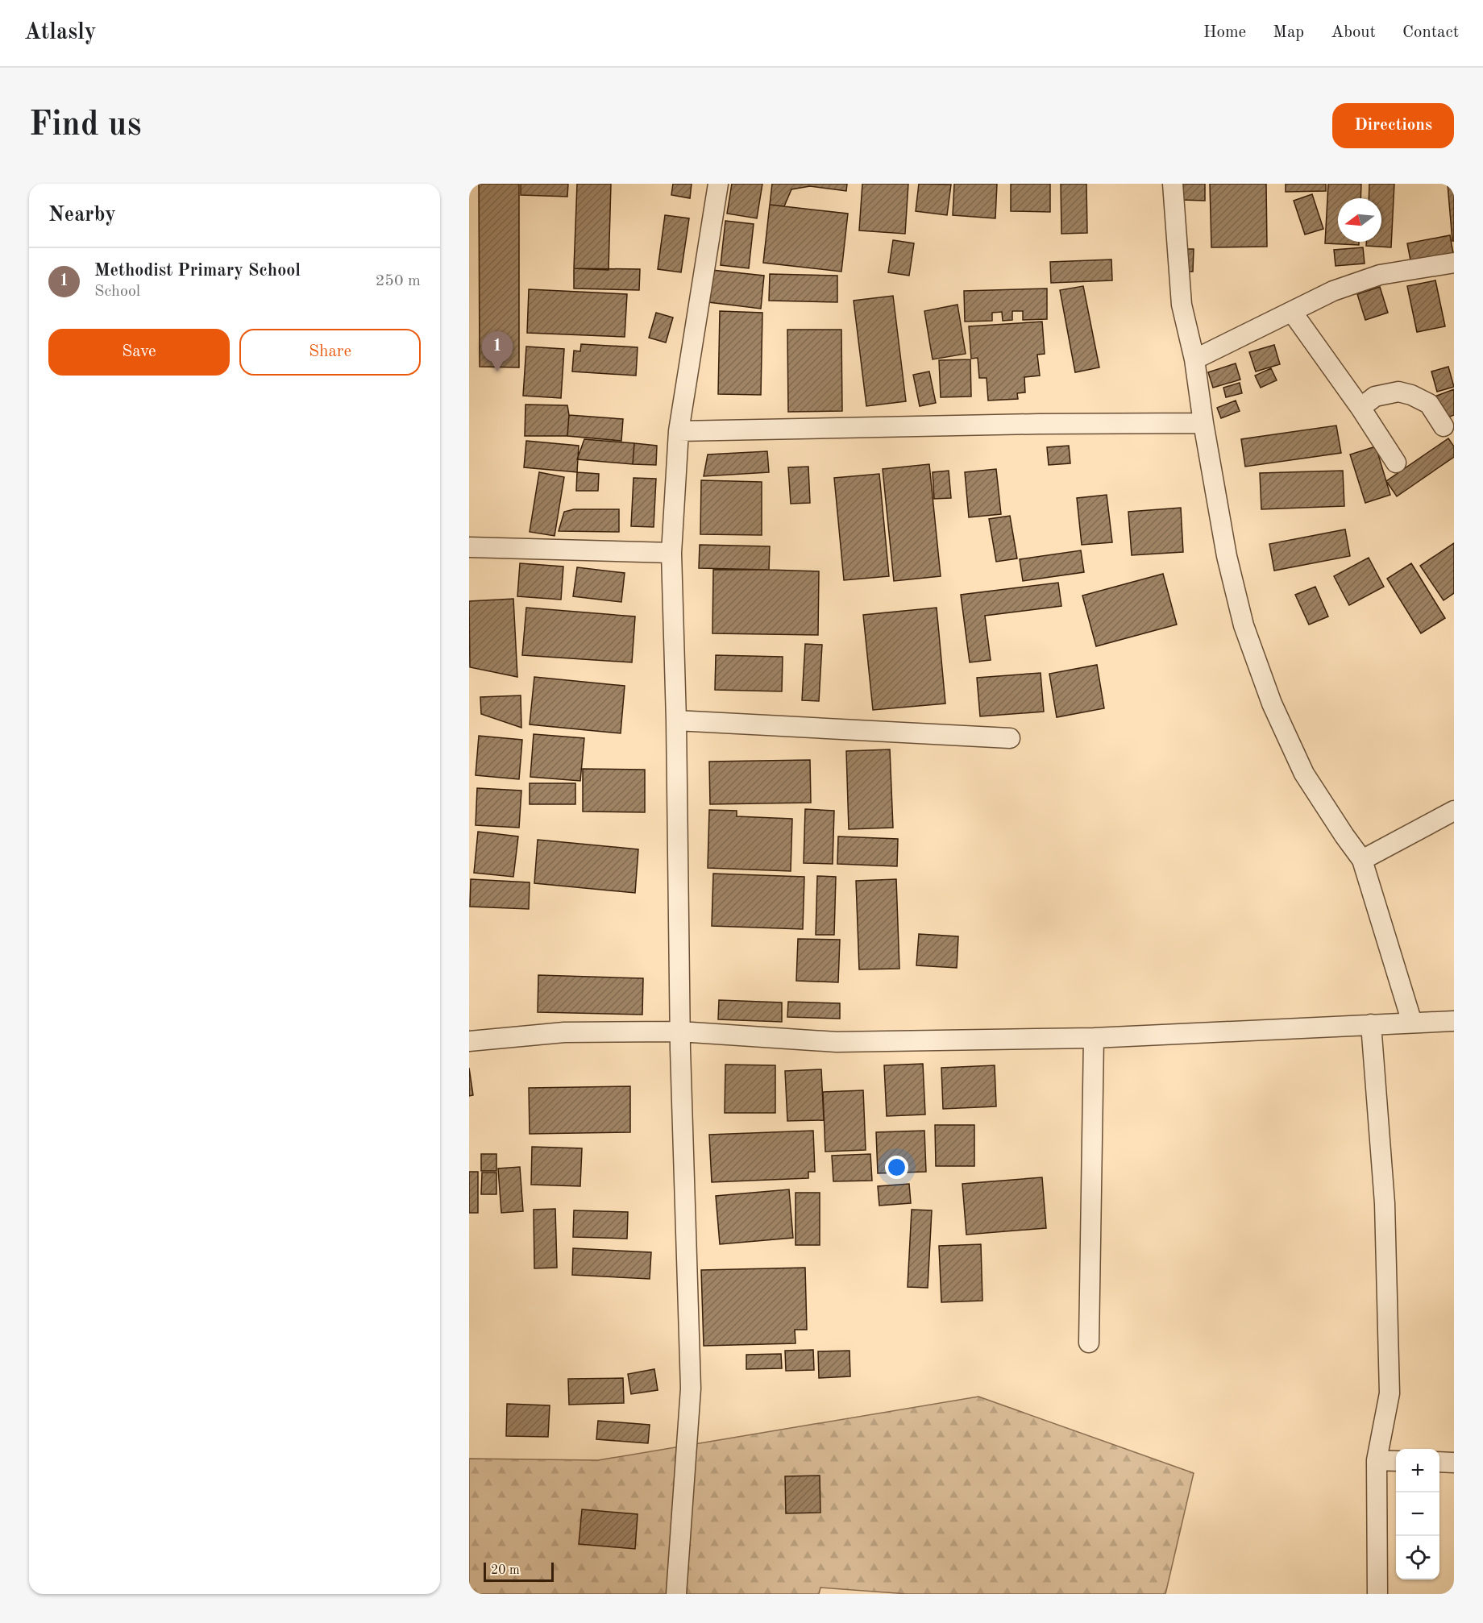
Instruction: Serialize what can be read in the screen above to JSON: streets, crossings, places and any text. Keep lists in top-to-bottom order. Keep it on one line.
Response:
{"scale_bar":"20 m","north":"left","page":{"header":"Atlasly","nav":["Home","Map","About","Contact"],"buttons":["Directions",["Save","Share"]],"title":"Find us","heading":"Nearby","list":[{"mark":"1","name":"Methodist Primary School","note":"School","value":"250 m"}],"pins":"1","map_buttons":["+","−"],"scale":"20 m"}}
